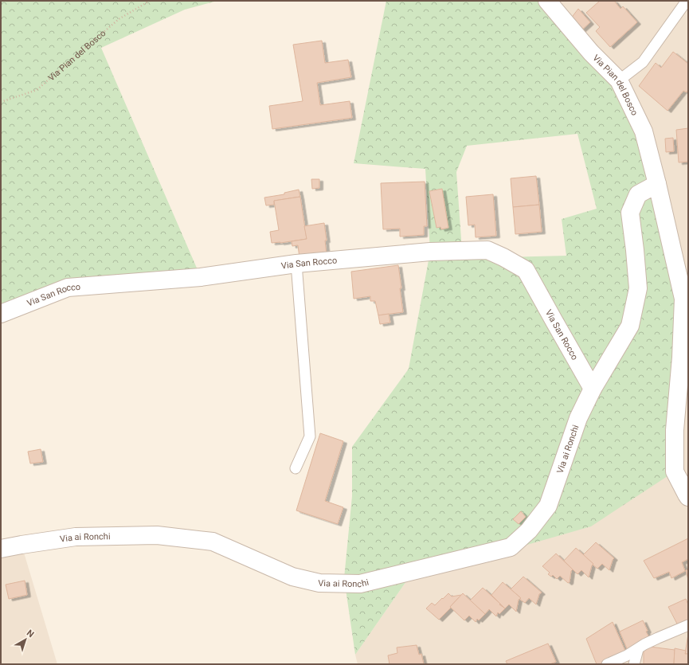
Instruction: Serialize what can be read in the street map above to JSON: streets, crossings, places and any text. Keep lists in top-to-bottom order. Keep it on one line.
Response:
{"streets":{"street":["Via Pian del Bosco","Via San Rocco","Via ai Ronchi"]},"crossings":[["Via San Rocco","Via ai Ronchi"]],"north":"top right"}
